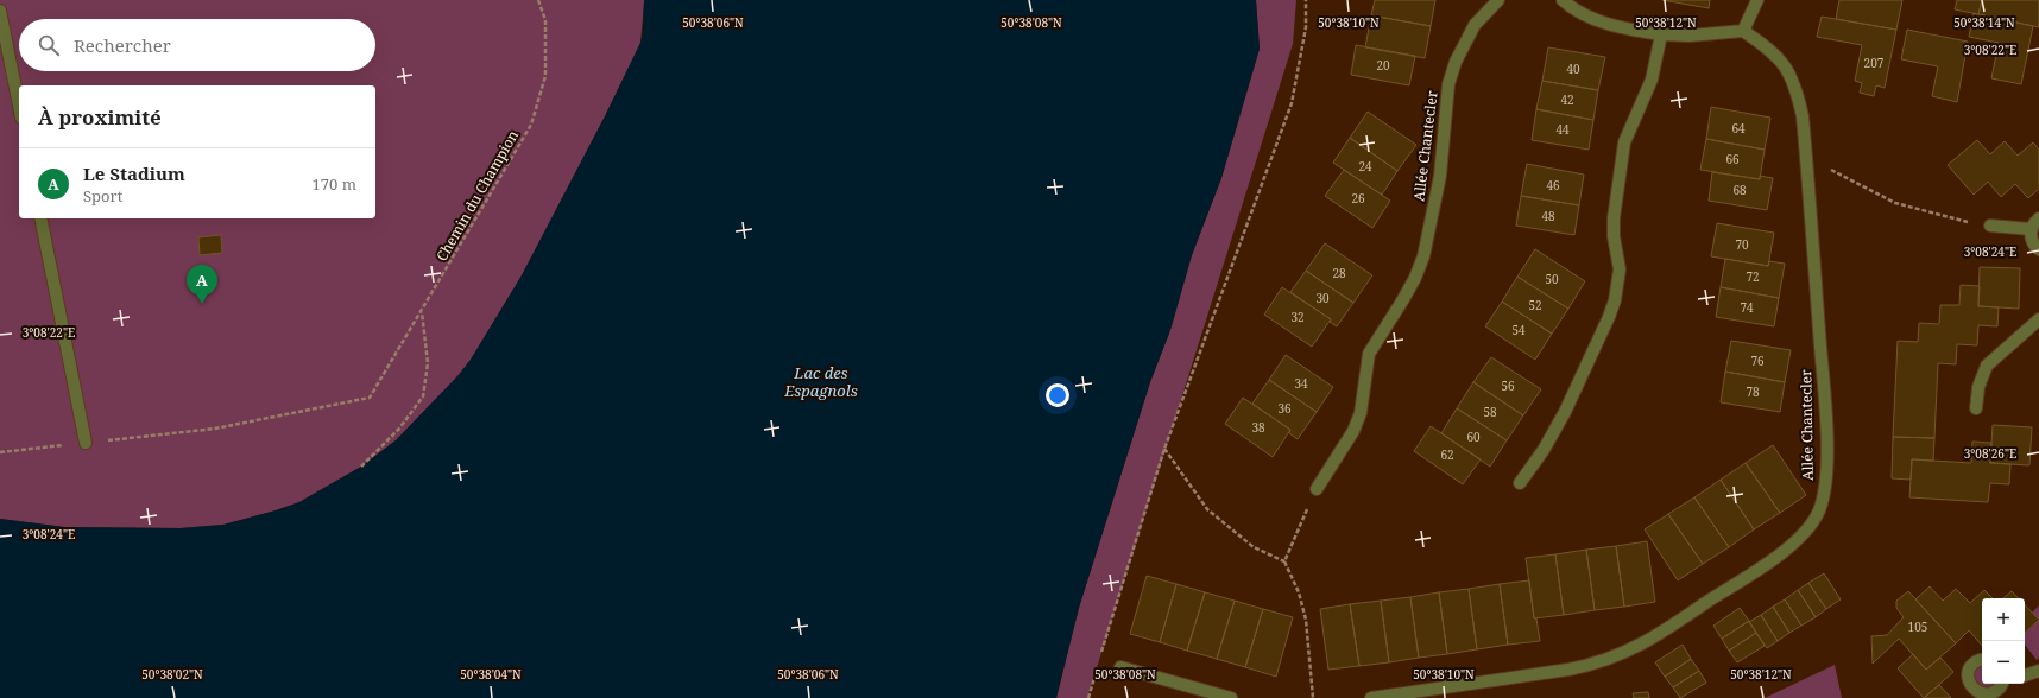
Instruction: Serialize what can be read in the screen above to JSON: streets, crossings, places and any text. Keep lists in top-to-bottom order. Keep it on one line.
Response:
{"streets":{"street":["Allée Chantecler"],"path":["Chemin du Champion"]},"water":["Lac des Espagnols"],"house_numbers":["207","20","40","42","64","44","66","24","46","68","26","48","70","28","72","50","30","52","74","32","54","76","34","56","78","36","58","38","60","62","105"],"page":{"search":"Rechercher","heading":"À proximité","list":[{"mark":"A","name":"Le Stadium","note":"Sport","value":"170 m"}],"pins":"A","map_buttons":["+","−"]},"coordinates":["50°38'06\"N","50°38'08\"N","50°38'10\"N","50°38'12\"N","50°38'14\"N","3°08'22\"E","3°08'24\"E","3°08'26\"E","50°38'02\"N","50°38'04\"N"]}
